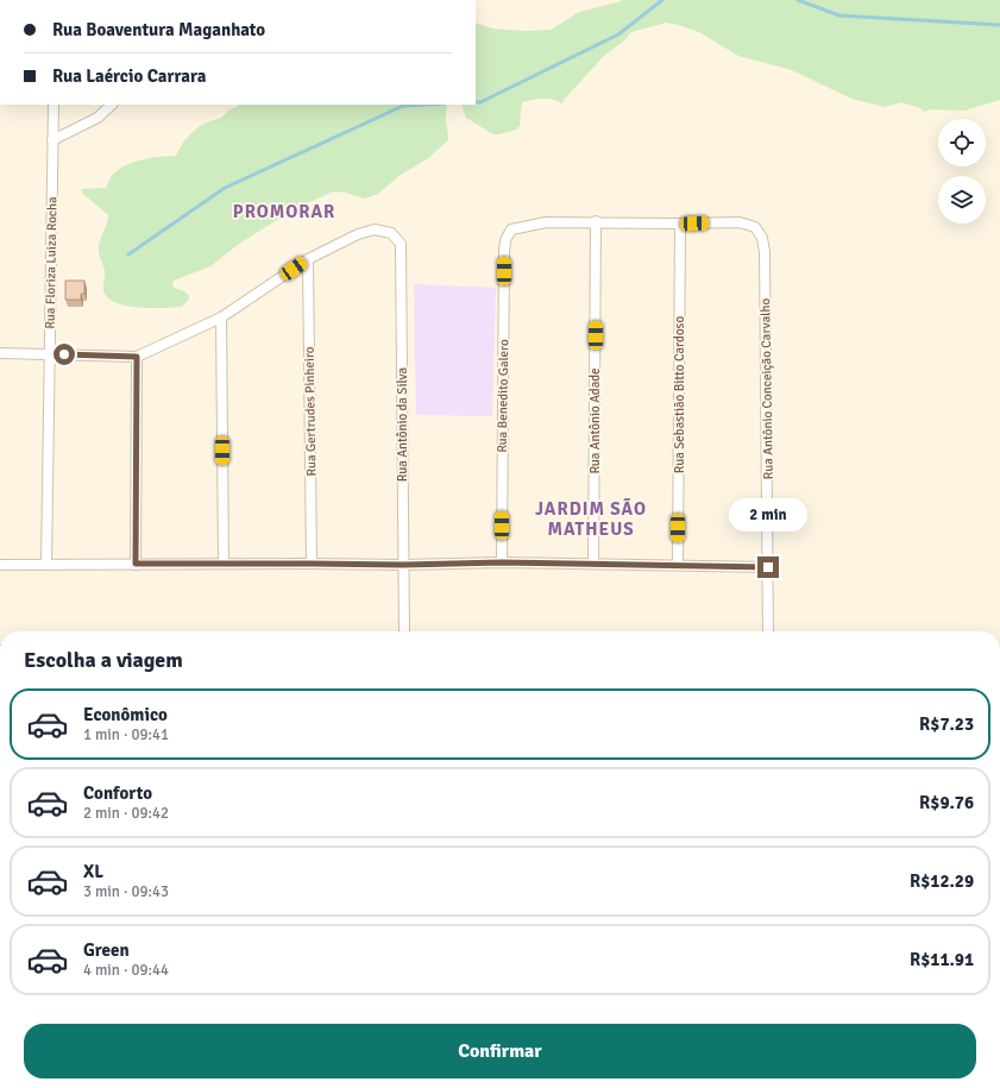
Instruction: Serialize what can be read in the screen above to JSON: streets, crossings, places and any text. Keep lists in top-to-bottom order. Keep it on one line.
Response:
{"streets":{"street":["Rua Floriza Luiza Rocha","Rua Antônio Conceição Carvalho","Rua Sebastião Bitto Cardoso","Rua Benedito Galero","Rua Gertrudes Pinheiro","Rua Antônio Adade","Rua Antônio da Silva"]},"crossings":[["Rua Antônio Conceição Carvalho","Rua Sebastião Bitto Cardoso"],["Rua Benedito Galero","Rua Antônio Adade"],["Rua Gertrudes Pinheiro","Rua Antônio da Silva"]],"districts":["PROMORAR","JARDIM SÃO MATHEUS"],"page":{"banner":["Rua Boaventura Maganhato","Rua Laércio Carrara"],"bubble":"2 min","heading":"Escolha a viagem","list":[{"name":"Econômico","note":"1 min · 09:41","value":"R$7.23"},{"name":"Conforto","note":"2 min · 09:42","value":"R$9.76"},{"name":"XL","note":"3 min · 09:43","value":"R$12.29"},{"name":"Green","note":"4 min · 09:44","value":"R$11.91"}],"buttons":"Confirmar"}}
